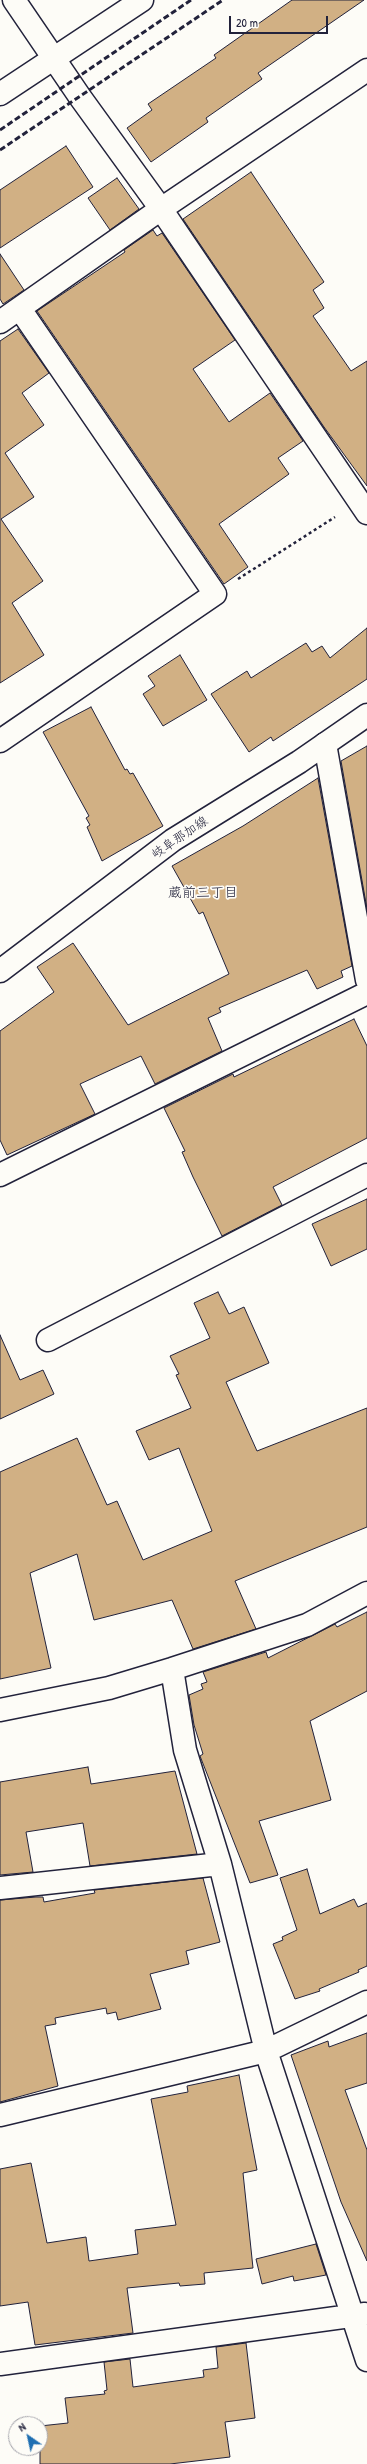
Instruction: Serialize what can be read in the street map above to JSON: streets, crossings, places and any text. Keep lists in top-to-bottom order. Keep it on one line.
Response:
{"streets":{"street":["岐阜那加線"]},"districts":["蔵前三丁目"],"scale_bar":"20 m","north":"top left"}
